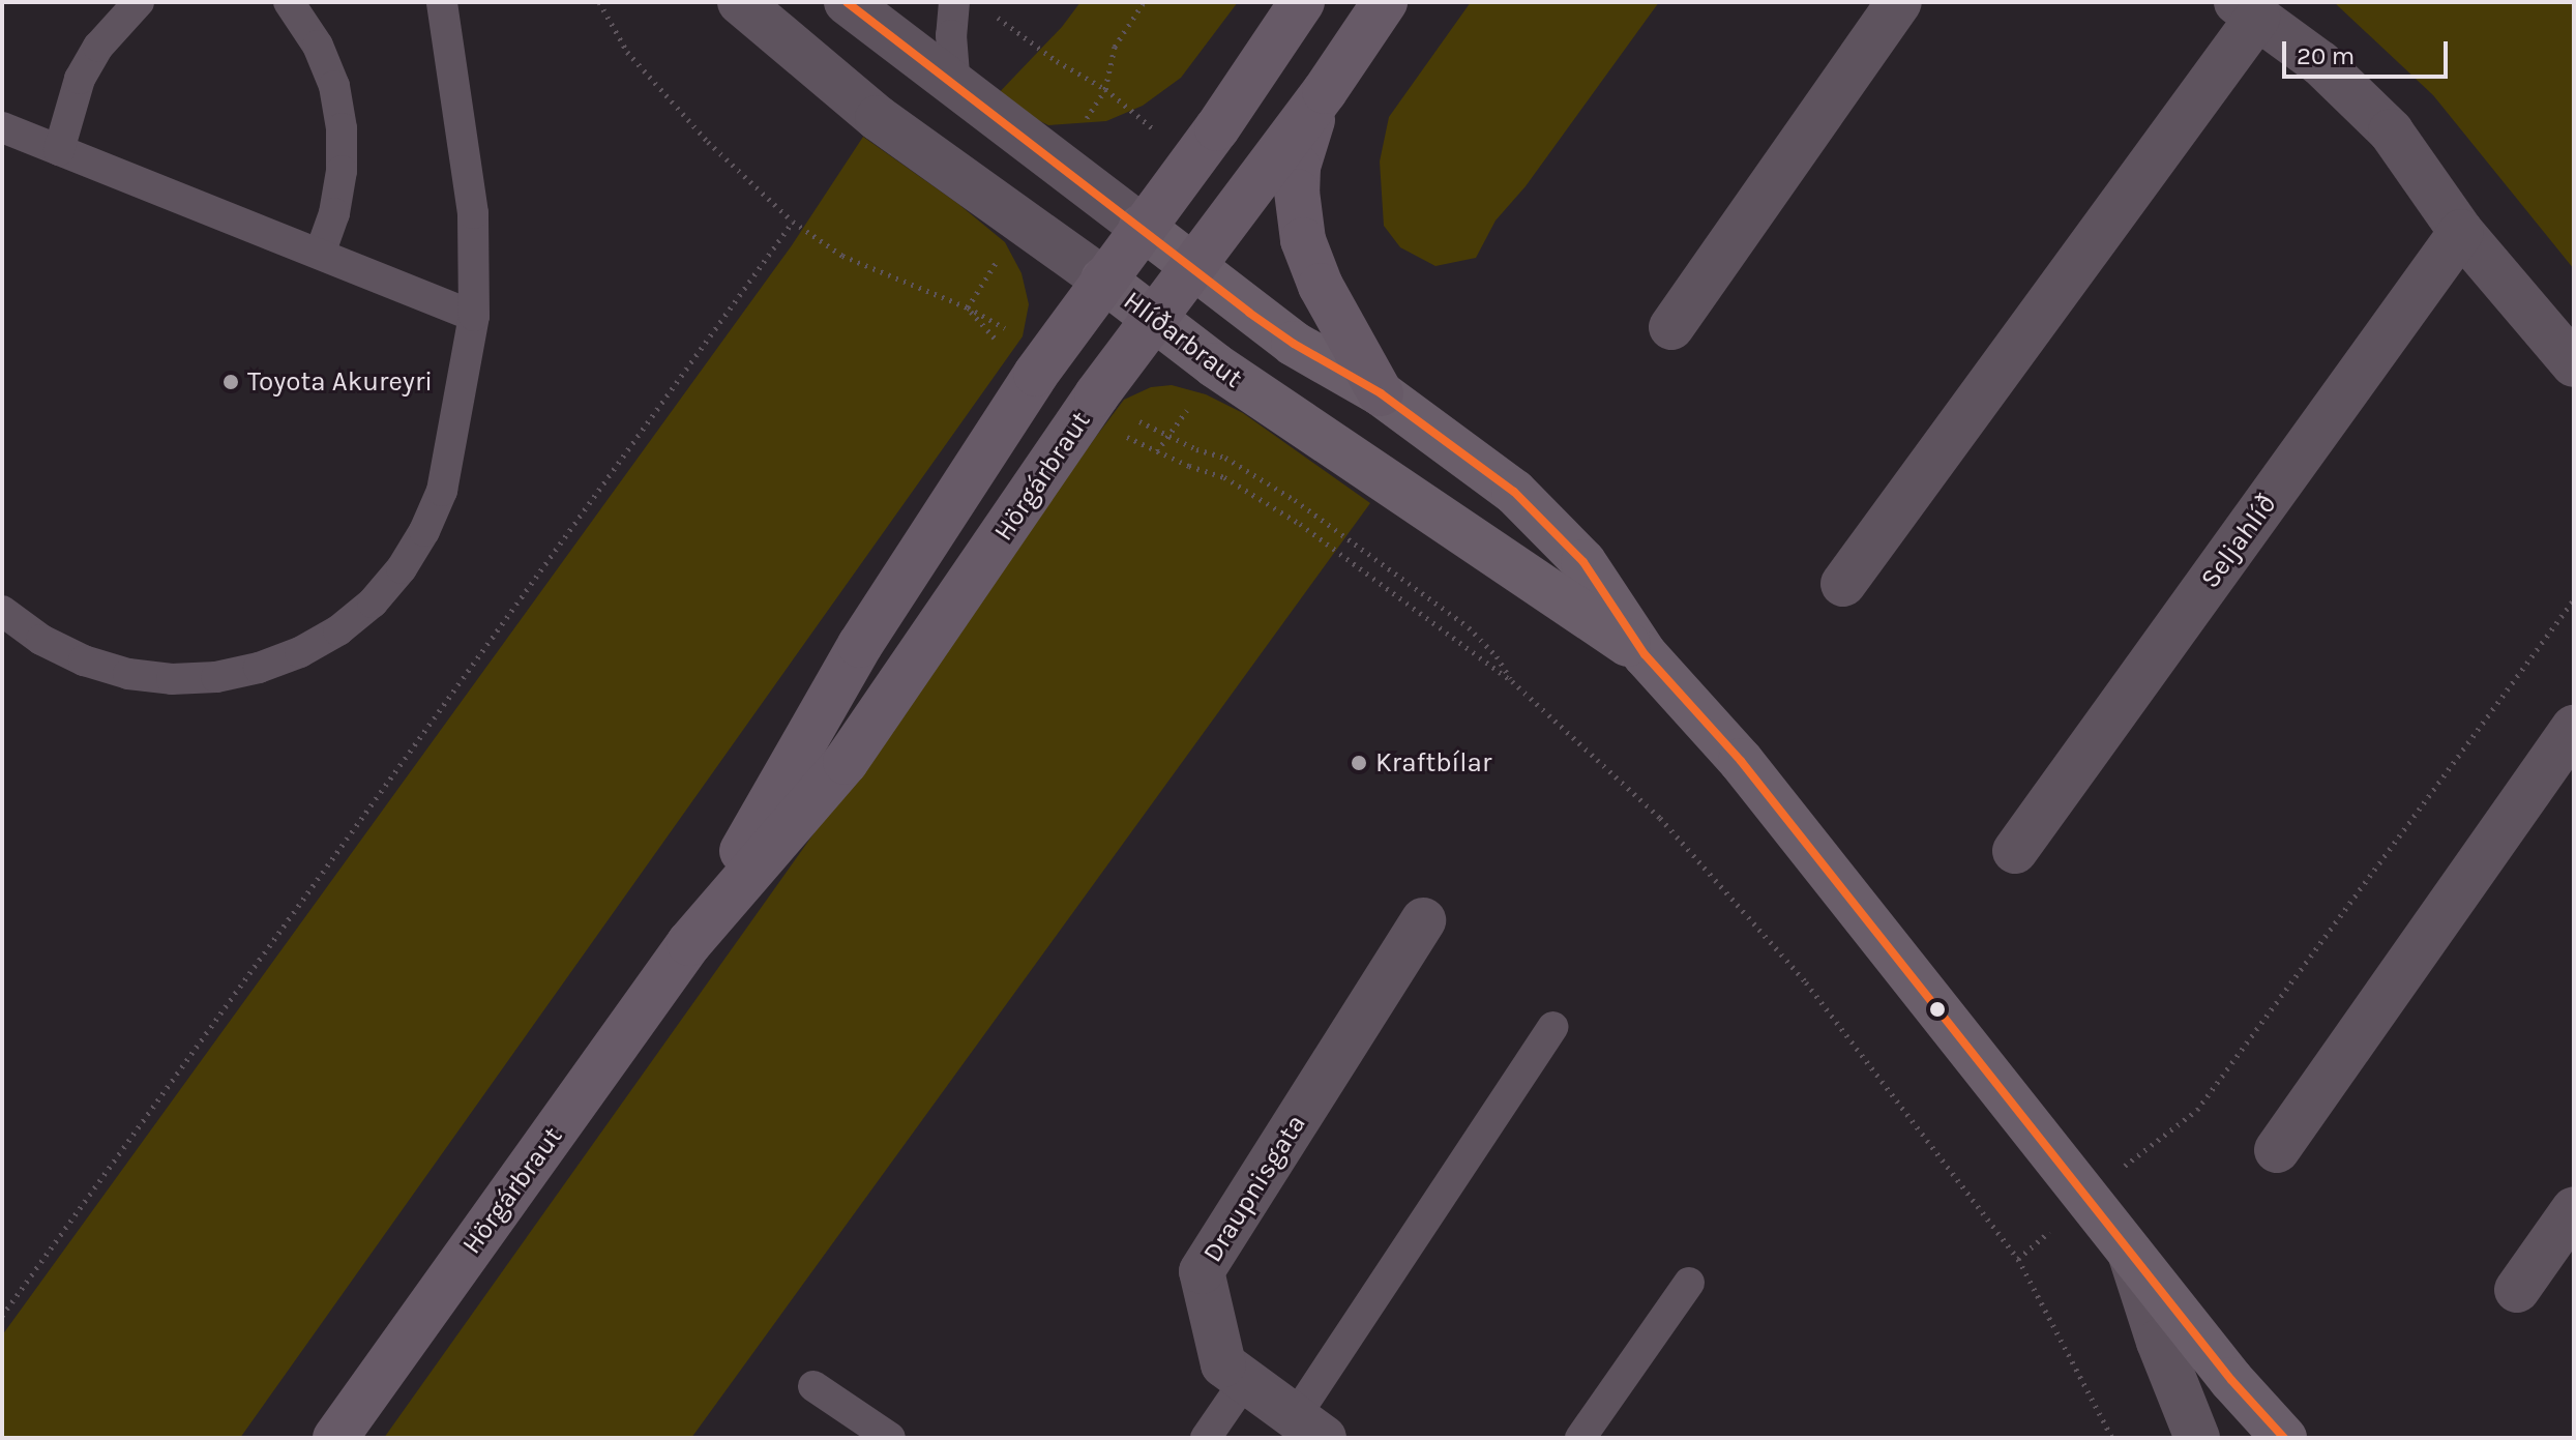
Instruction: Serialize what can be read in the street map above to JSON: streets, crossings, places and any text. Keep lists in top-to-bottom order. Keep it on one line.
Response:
{"streets":{"highway":["Hörgárbraut"],"main road":["Hlíðarbraut"],"street":["Seljahlíð","Draupnisgata"]},"crossings":[["Hlíðarbraut","Hörgárbraut"]],"places":["Toyota Akureyri","Kraftbílar"],"scale_bar":"20 m"}
